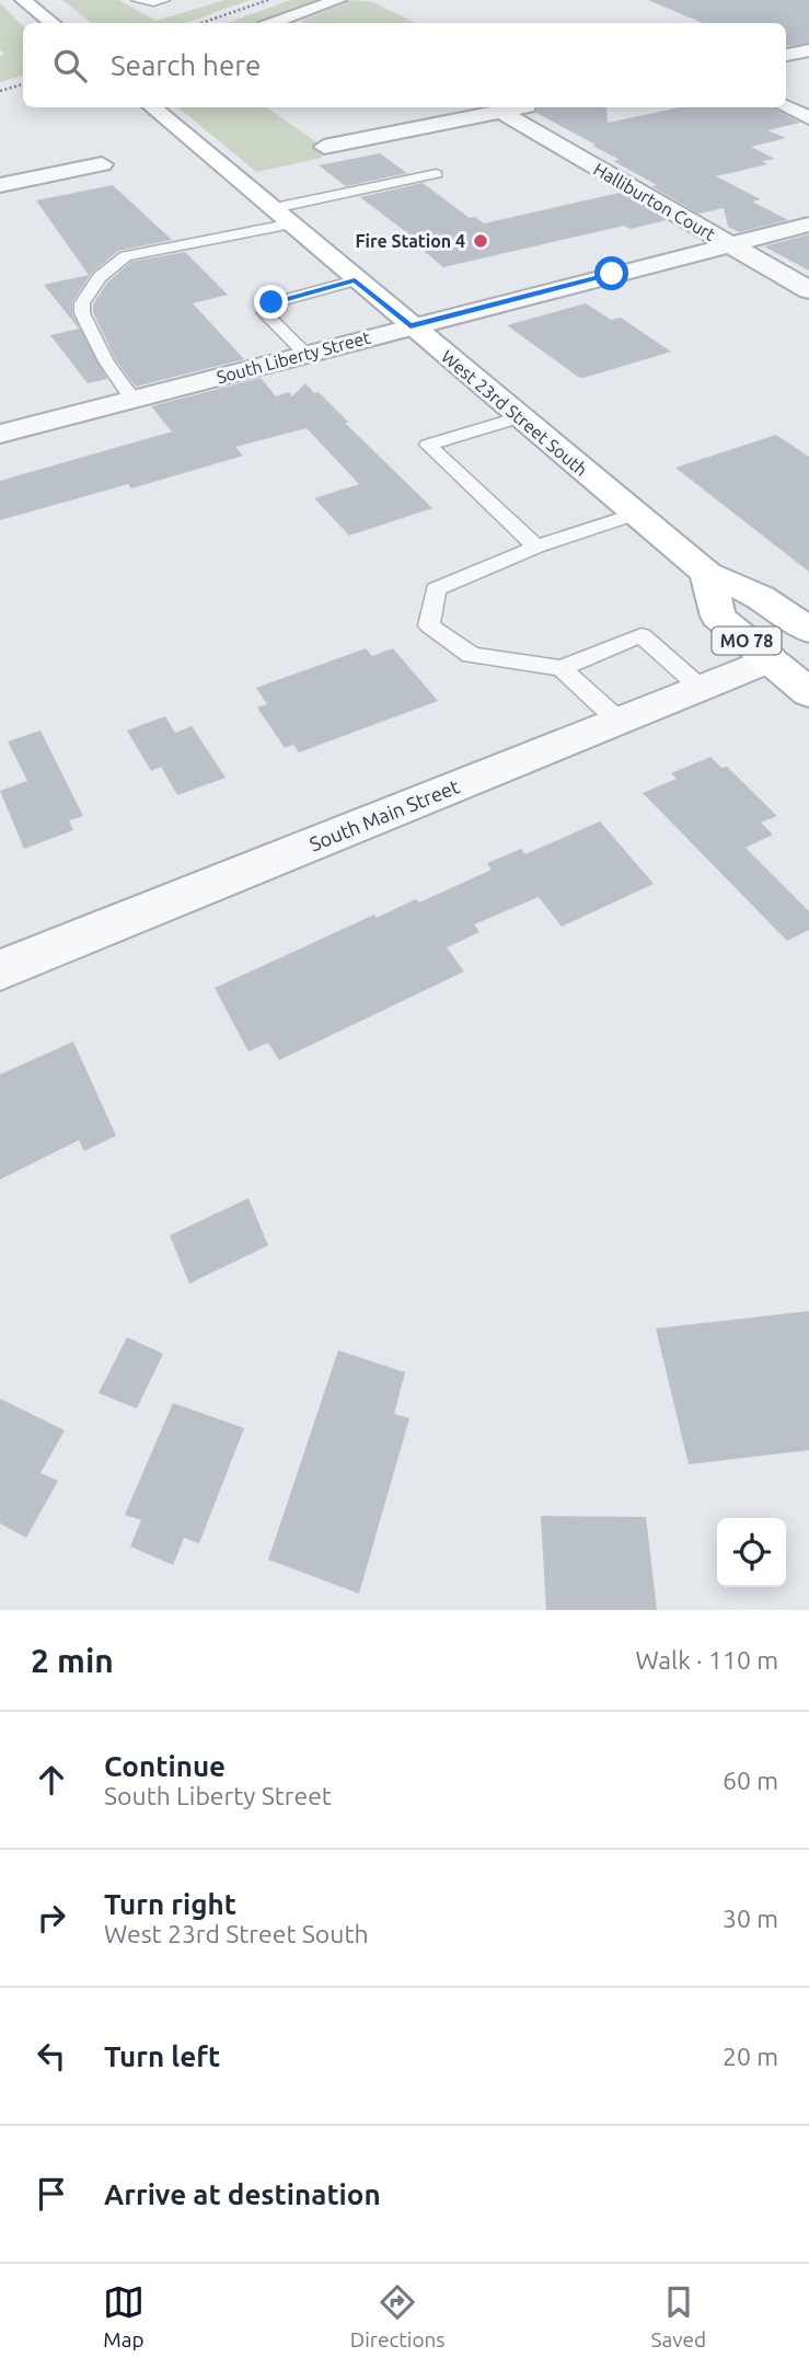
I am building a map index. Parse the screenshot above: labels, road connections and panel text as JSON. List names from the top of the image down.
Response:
{
  "streets": {
    "main road": ["West 23rd Street South", "MO 78"],
    "street": ["Halliburton Court", "South Liberty Street", "South Main Street"]
  },
  "crossings": [
    ["Halliburton Court", "South Liberty Street"],
    ["South Liberty Street", "West 23rd Street South"],
    ["West 23rd Street South", "MO 78"],
    ["MO 78", "South Main Street"]
  ],
  "places": ["Fire Station 4"],
  "page": {
    "search": "Search here",
    "heading": ["2 min", "Walk · 110 m"],
    "list": [
      ["Continue", "South Liberty Street", "60 m"],
      ["Turn right", "West 23rd Street South", "30 m"],
      ["Turn left", "20 m"],
      "Arrive at destination"
    ],
    "nav": ["Map", "Directions", "Saved"]
  }
}
